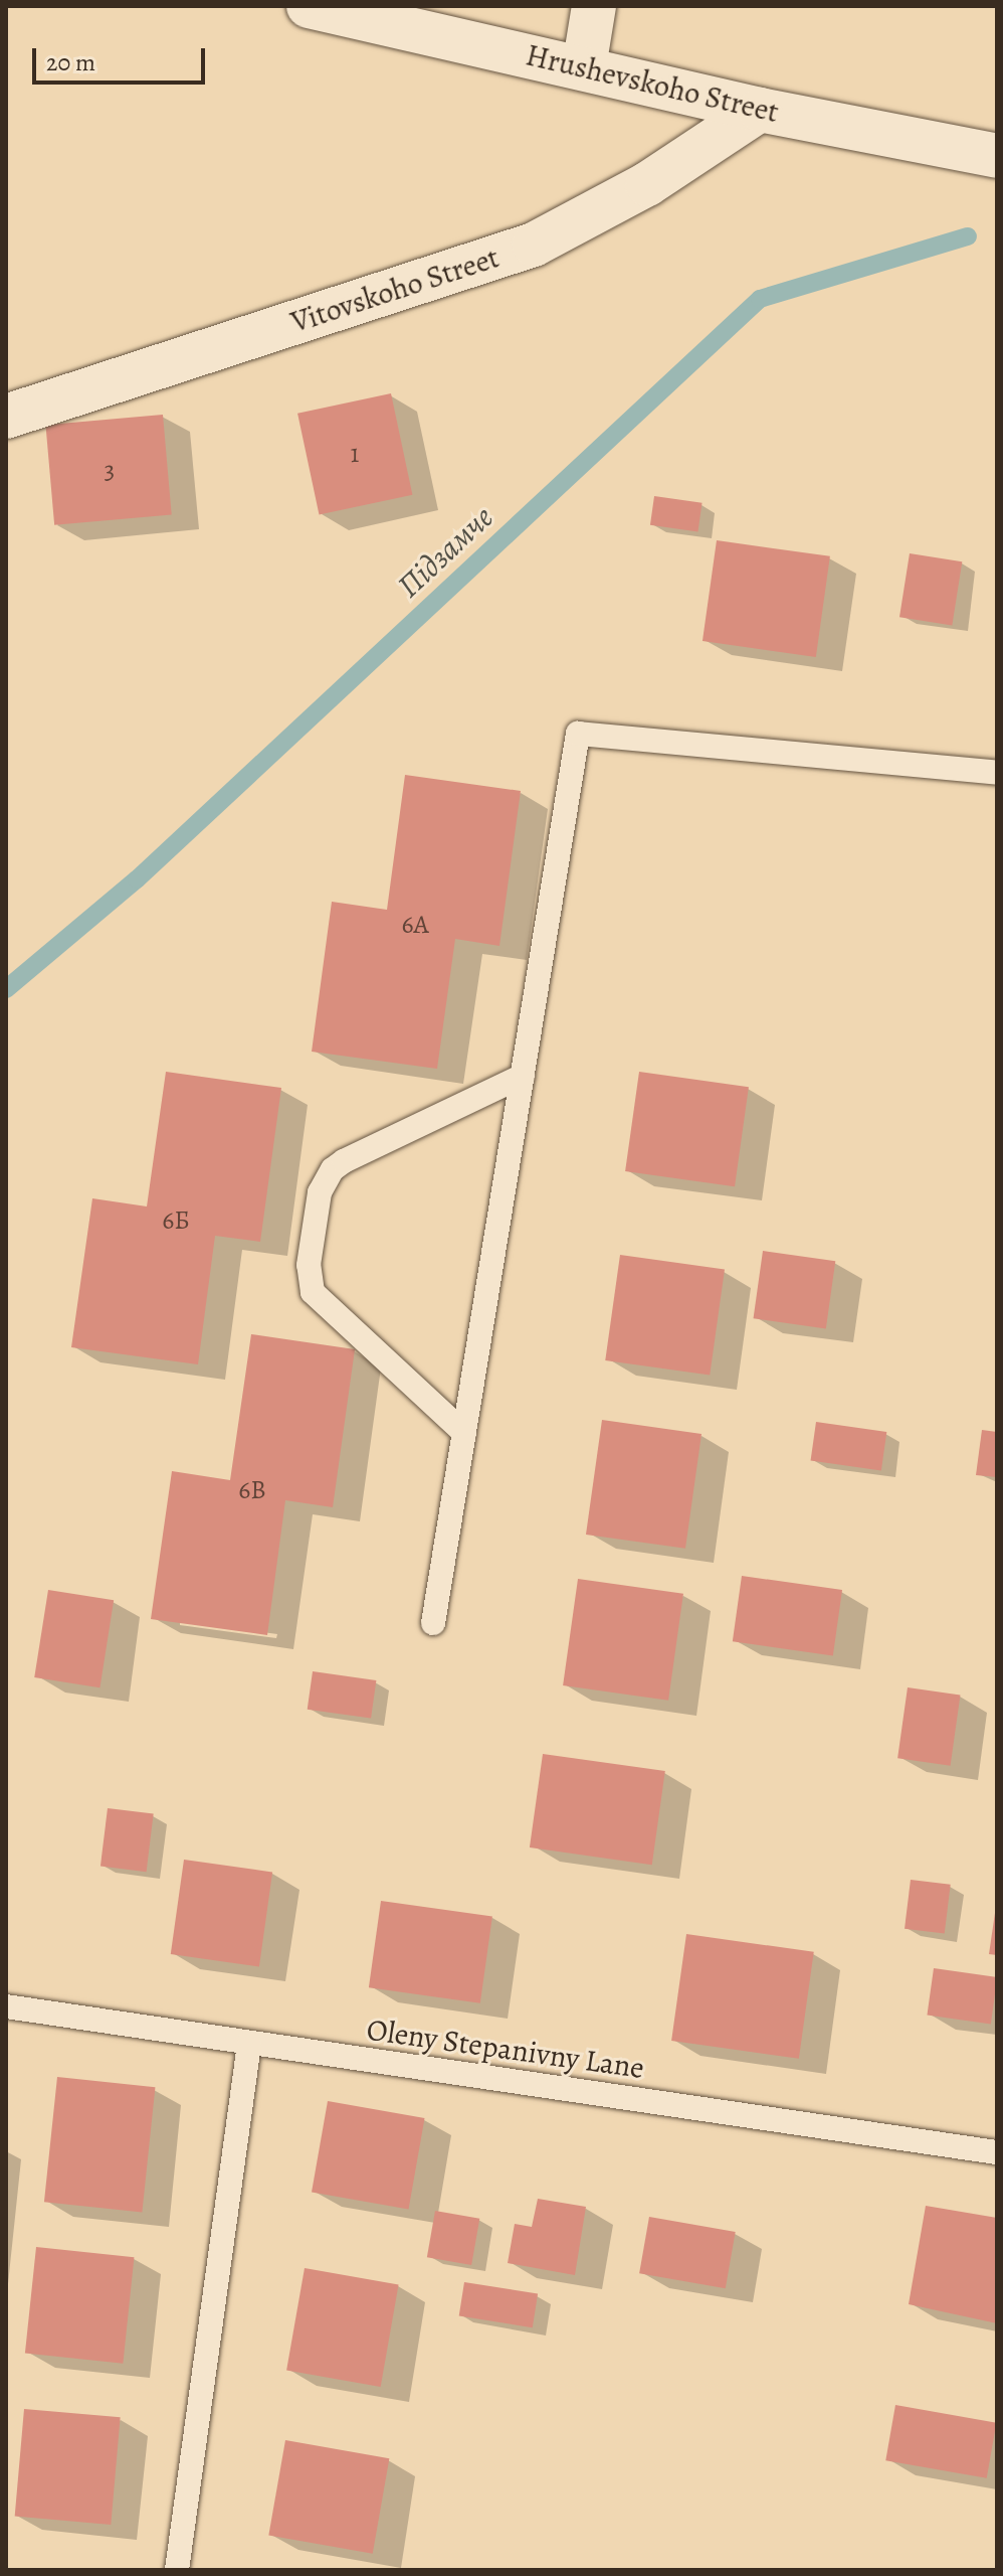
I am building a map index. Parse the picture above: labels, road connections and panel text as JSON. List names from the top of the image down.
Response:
{
  "streets": {
    "street": ["Hrushevskoho Street", "Vitovskoho Street"],
    "lane": ["Oleny Stepanivny Lane"]
  },
  "crossings": [
    ["Hrushevskoho Street", "Vitovskoho Street"]
  ],
  "water": ["Підзамче"],
  "house_numbers": [
    "1",
    "3",
    "6А",
    "6Б",
    "6В"
  ],
  "scale_bar": "20 m"
}
